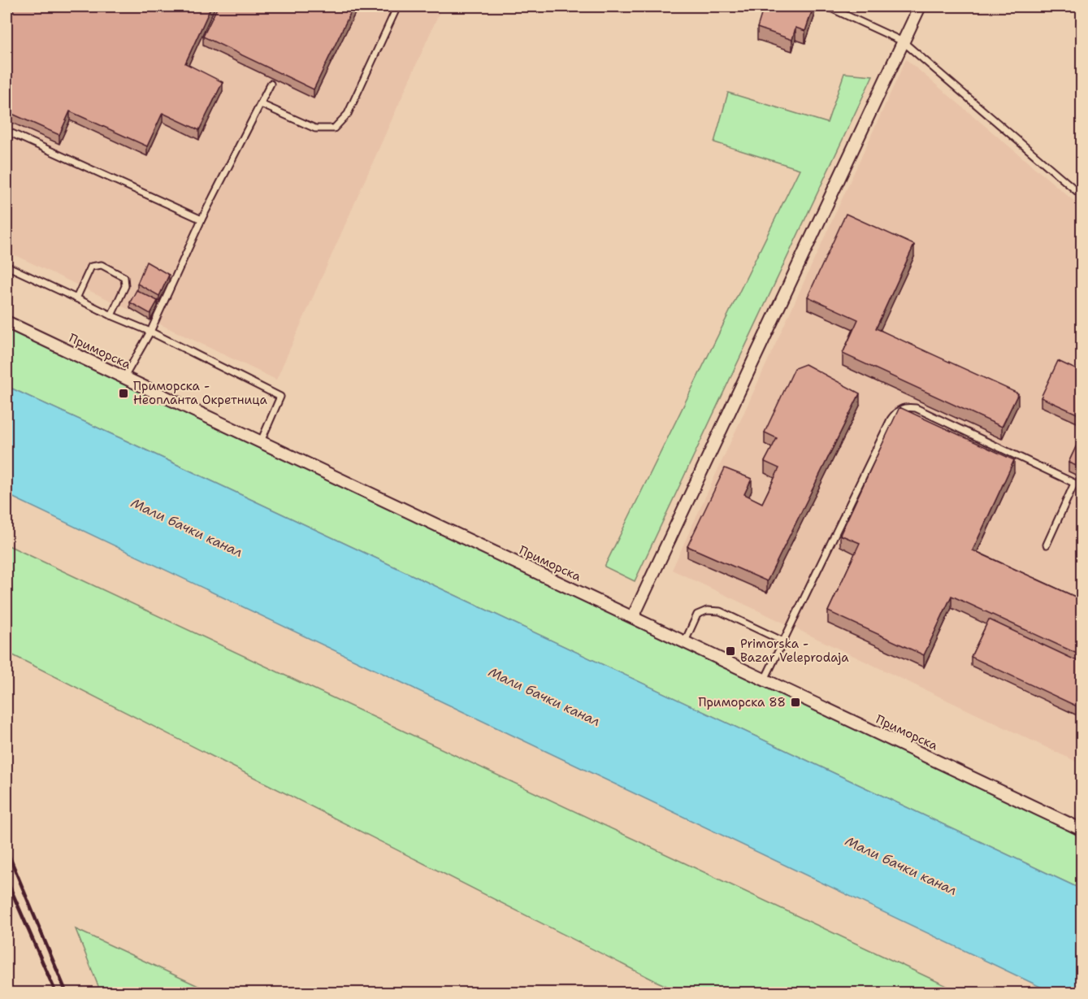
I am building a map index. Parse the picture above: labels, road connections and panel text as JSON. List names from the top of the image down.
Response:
{
  "streets": {
    "street": ["Приморска"]
  },
  "water": ["Мали бачки канал"],
  "places": {
    "transit": ["Приморска - Неопланта Окретница", "Primorska - Bazar Veleprodaja", "Приморска 88"]
  }
}
